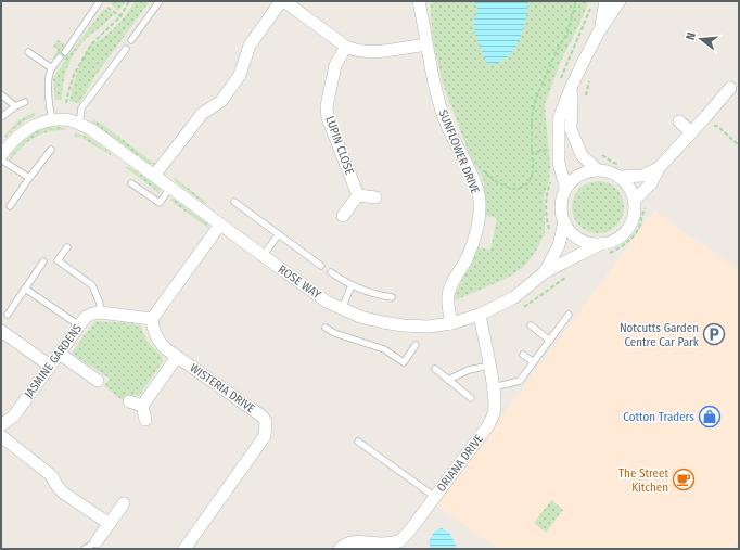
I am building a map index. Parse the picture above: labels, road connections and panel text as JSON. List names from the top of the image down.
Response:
{
  "streets": {
    "street": [
      "LUPIN CLOSE",
      "SUNFLOWER DRIVE",
      "ROSE WAY",
      "JASMINE GARDENS",
      "WISTERIA DRIVE",
      "ORIANA DRIVE"
    ]
  },
  "crossings": [
    ["SUNFLOWER DRIVE", "ROSE WAY"],
    ["ROSE WAY", "ORIANA DRIVE"]
  ],
  "places": {
    "parking": ["Notcutts Garden Centre Car Park"],
    "shop": ["Cotton Traders"],
    "cafe": ["The Street Kitchen"]
  },
  "north": "left"
}
